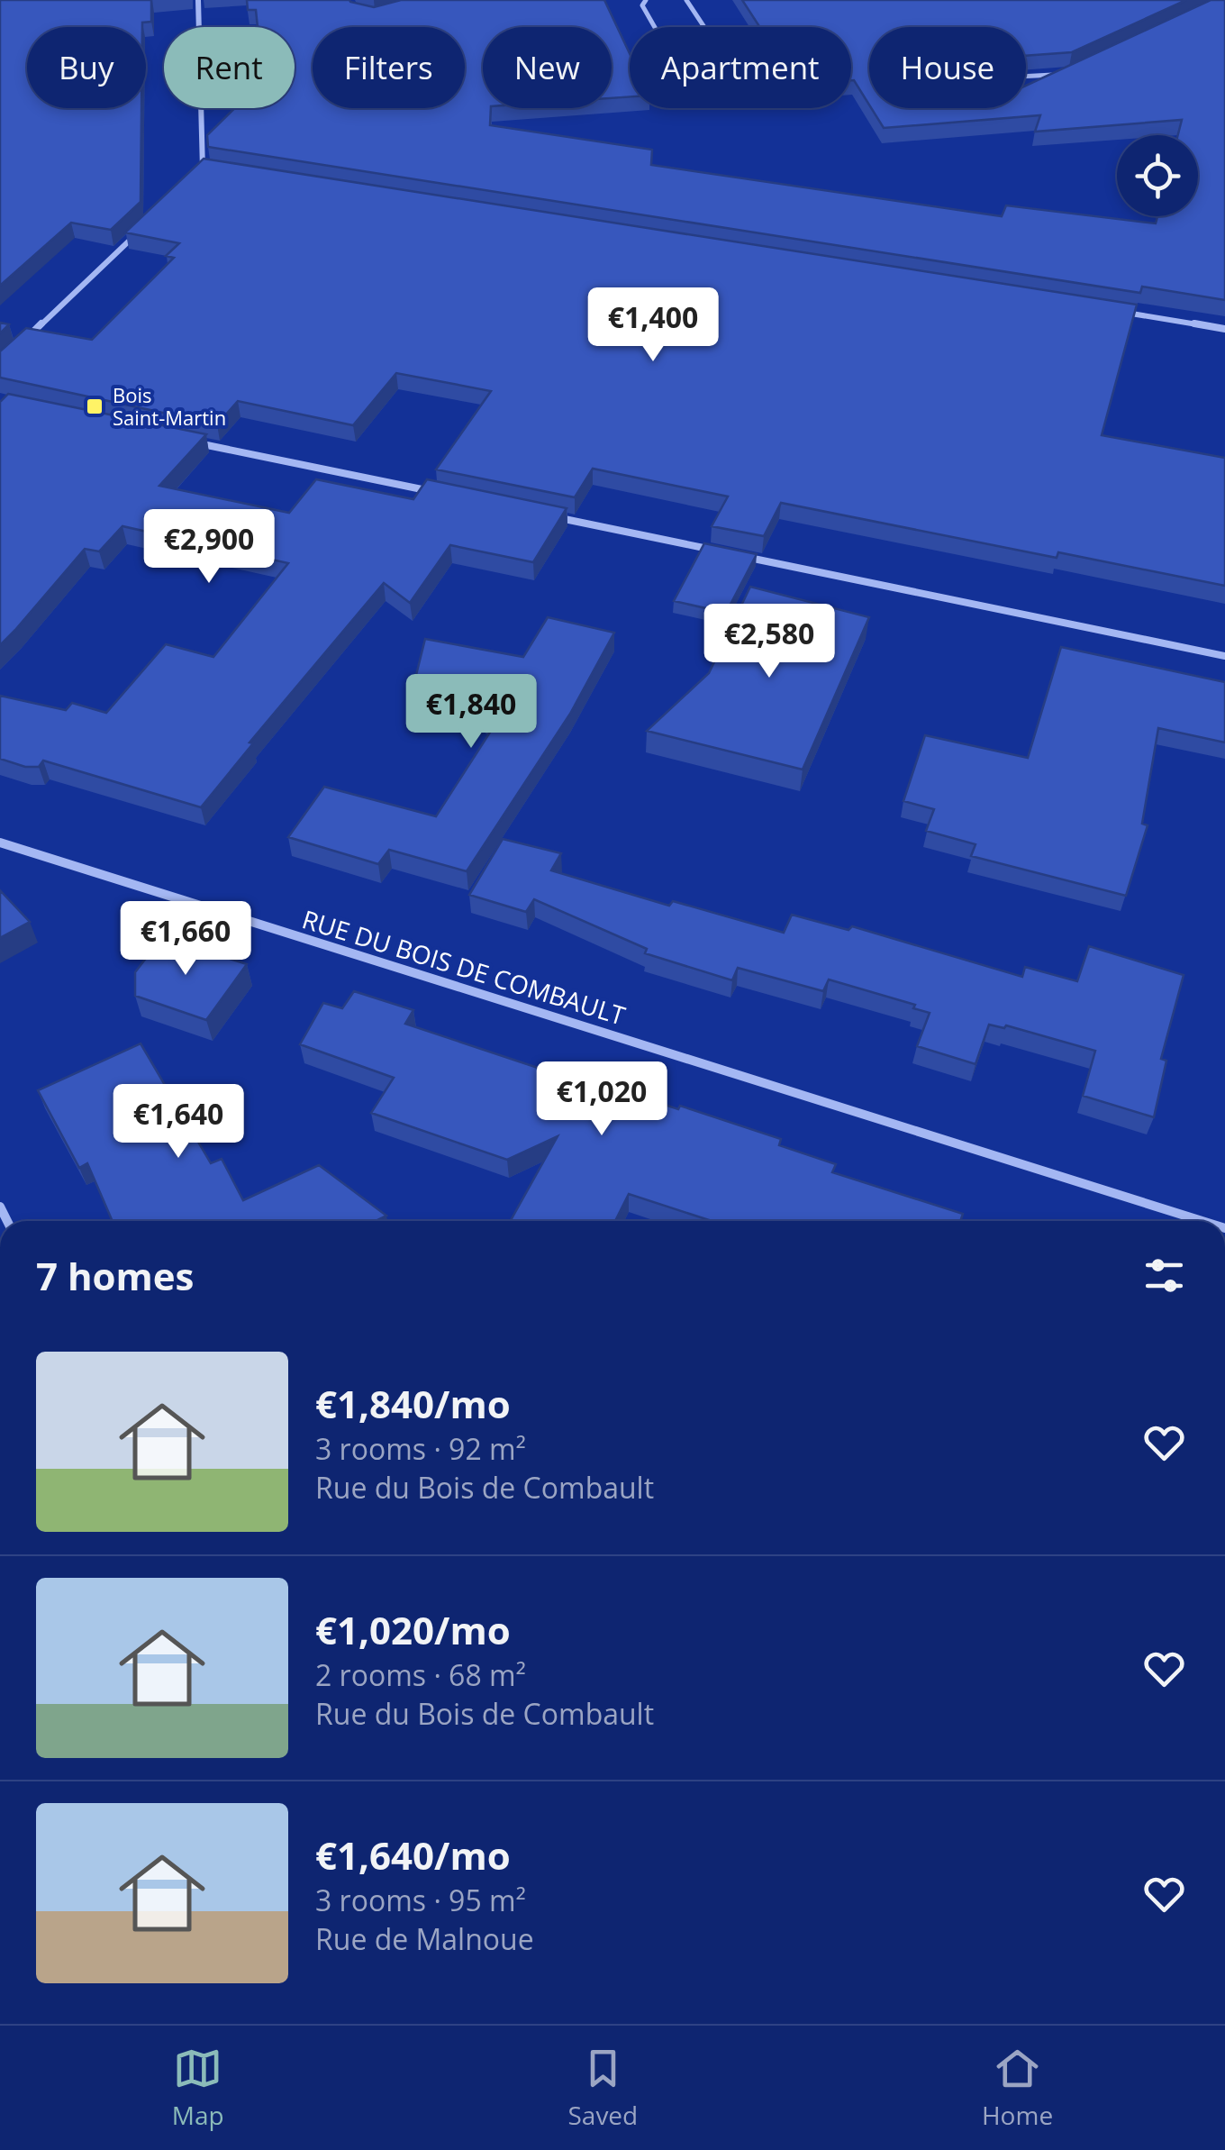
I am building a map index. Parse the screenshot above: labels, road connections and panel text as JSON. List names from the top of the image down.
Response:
{
  "streets": {
    "street": ["RUE DU BOIS DE COMBAULT"]
  },
  "places": {
    "transit": ["Bois Saint-Martin"]
  },
  "page": {
    "chip": [
      "Buy",
      "Rent",
      "Filters",
      "New",
      "Apartment",
      "House"
    ],
    "price": [
      "€1,400",
      "€2,900",
      "€2,580",
      "€1,840",
      "€1,660",
      "€1,020",
      "€1,640"
    ],
    "heading": "7 homes",
    "list": [
      {
        "name": "€1,840/mo",
        "note": "3 rooms · 92 m² · Rue du Bois de Combault"
      },
      {
        "name": "€1,020/mo",
        "note": "2 rooms · 68 m² · Rue du Bois de Combault"
      },
      {
        "name": "€1,640/mo",
        "note": "3 rooms · 95 m² · Rue de Malnoue"
      }
    ],
    "tabs": ["Map", "Saved", "Home"]
  }
}
